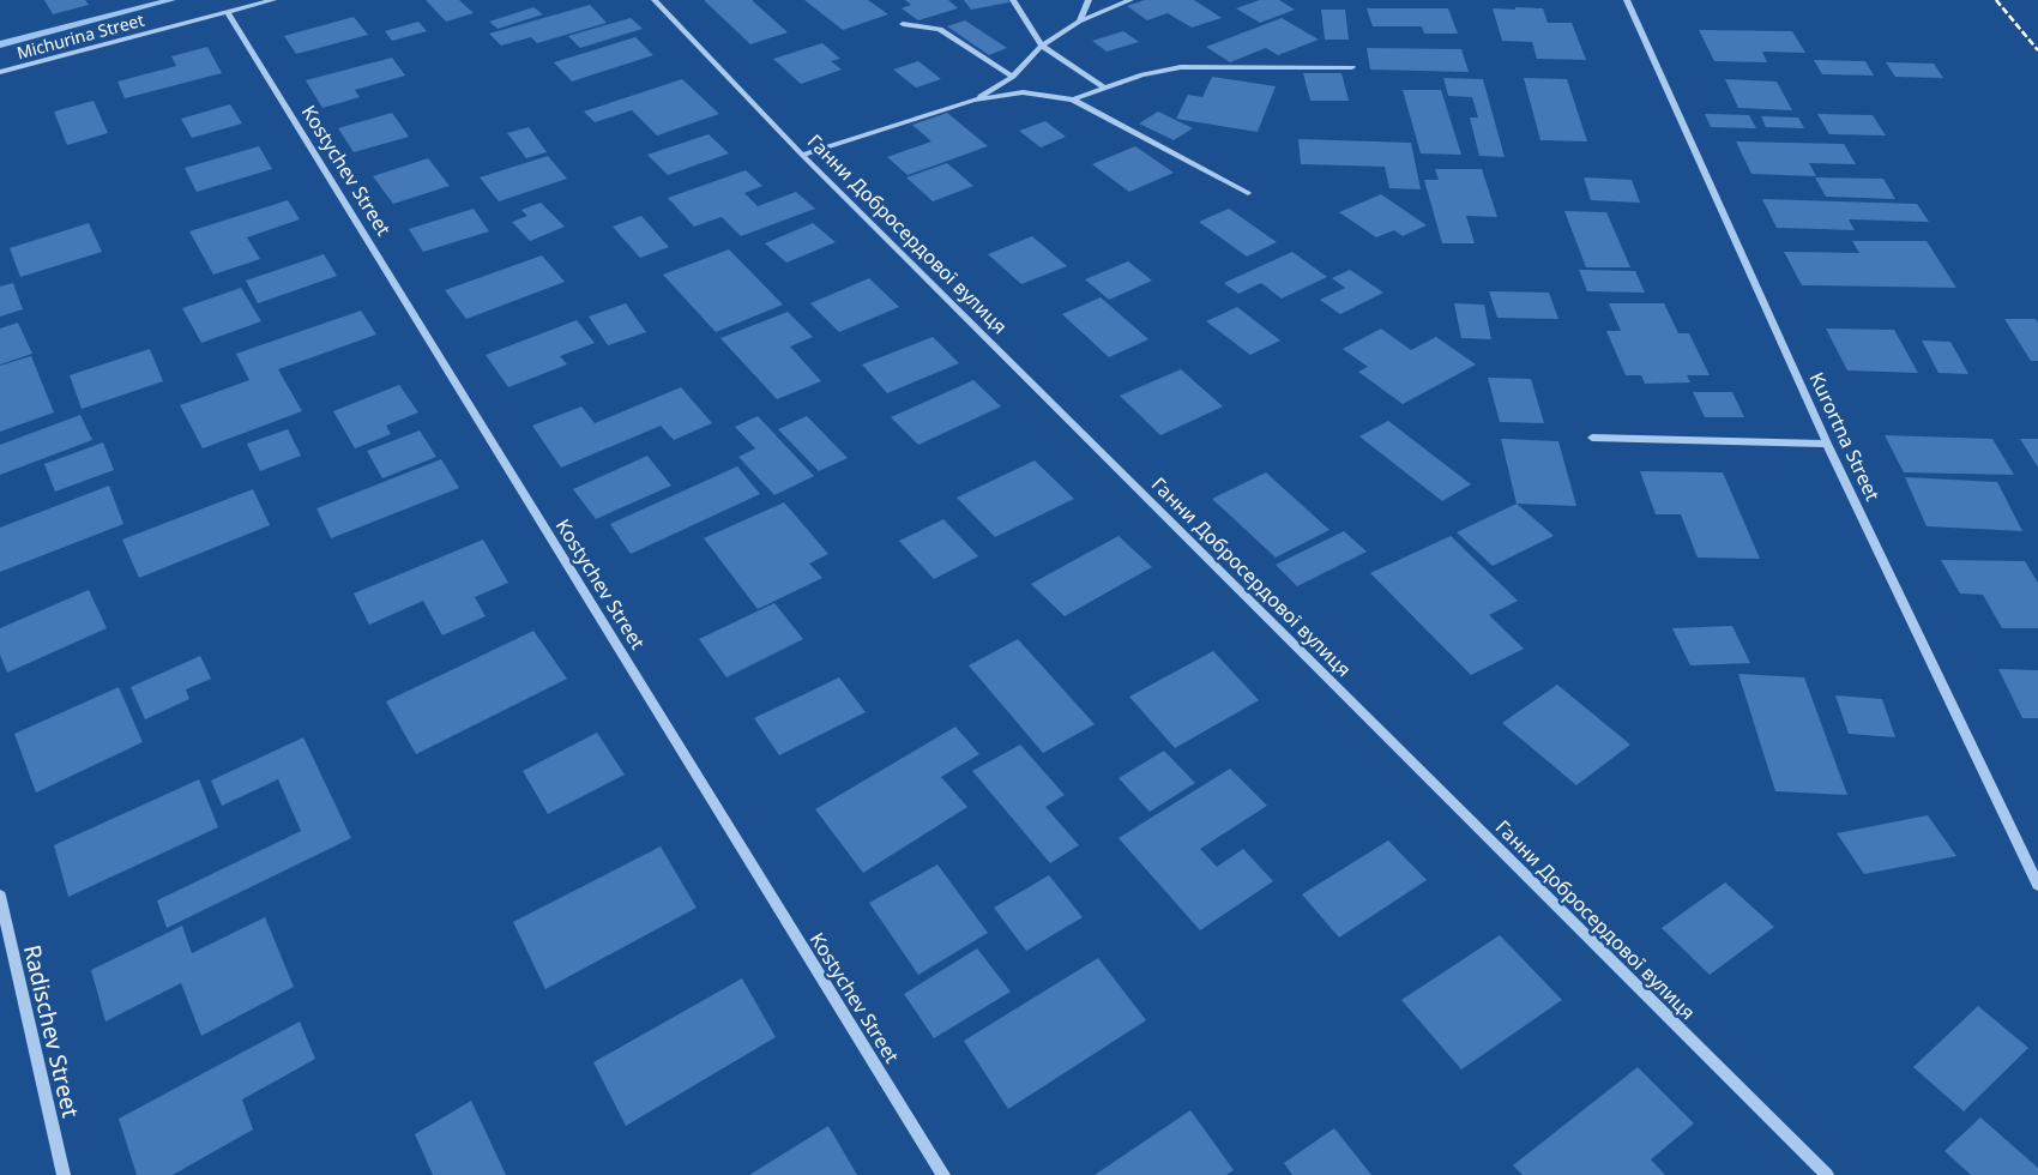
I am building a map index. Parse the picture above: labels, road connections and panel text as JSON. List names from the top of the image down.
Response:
{
  "streets": {
    "street": [
      "Michurina Street",
      "Kostychev Street",
      "Ганни Добросердової вулиця",
      "Kurortna Street",
      "Radischev Street"
    ]
  },
  "crossings": [
    ["Michurina Street", "Kostychev Street"]
  ]
}
